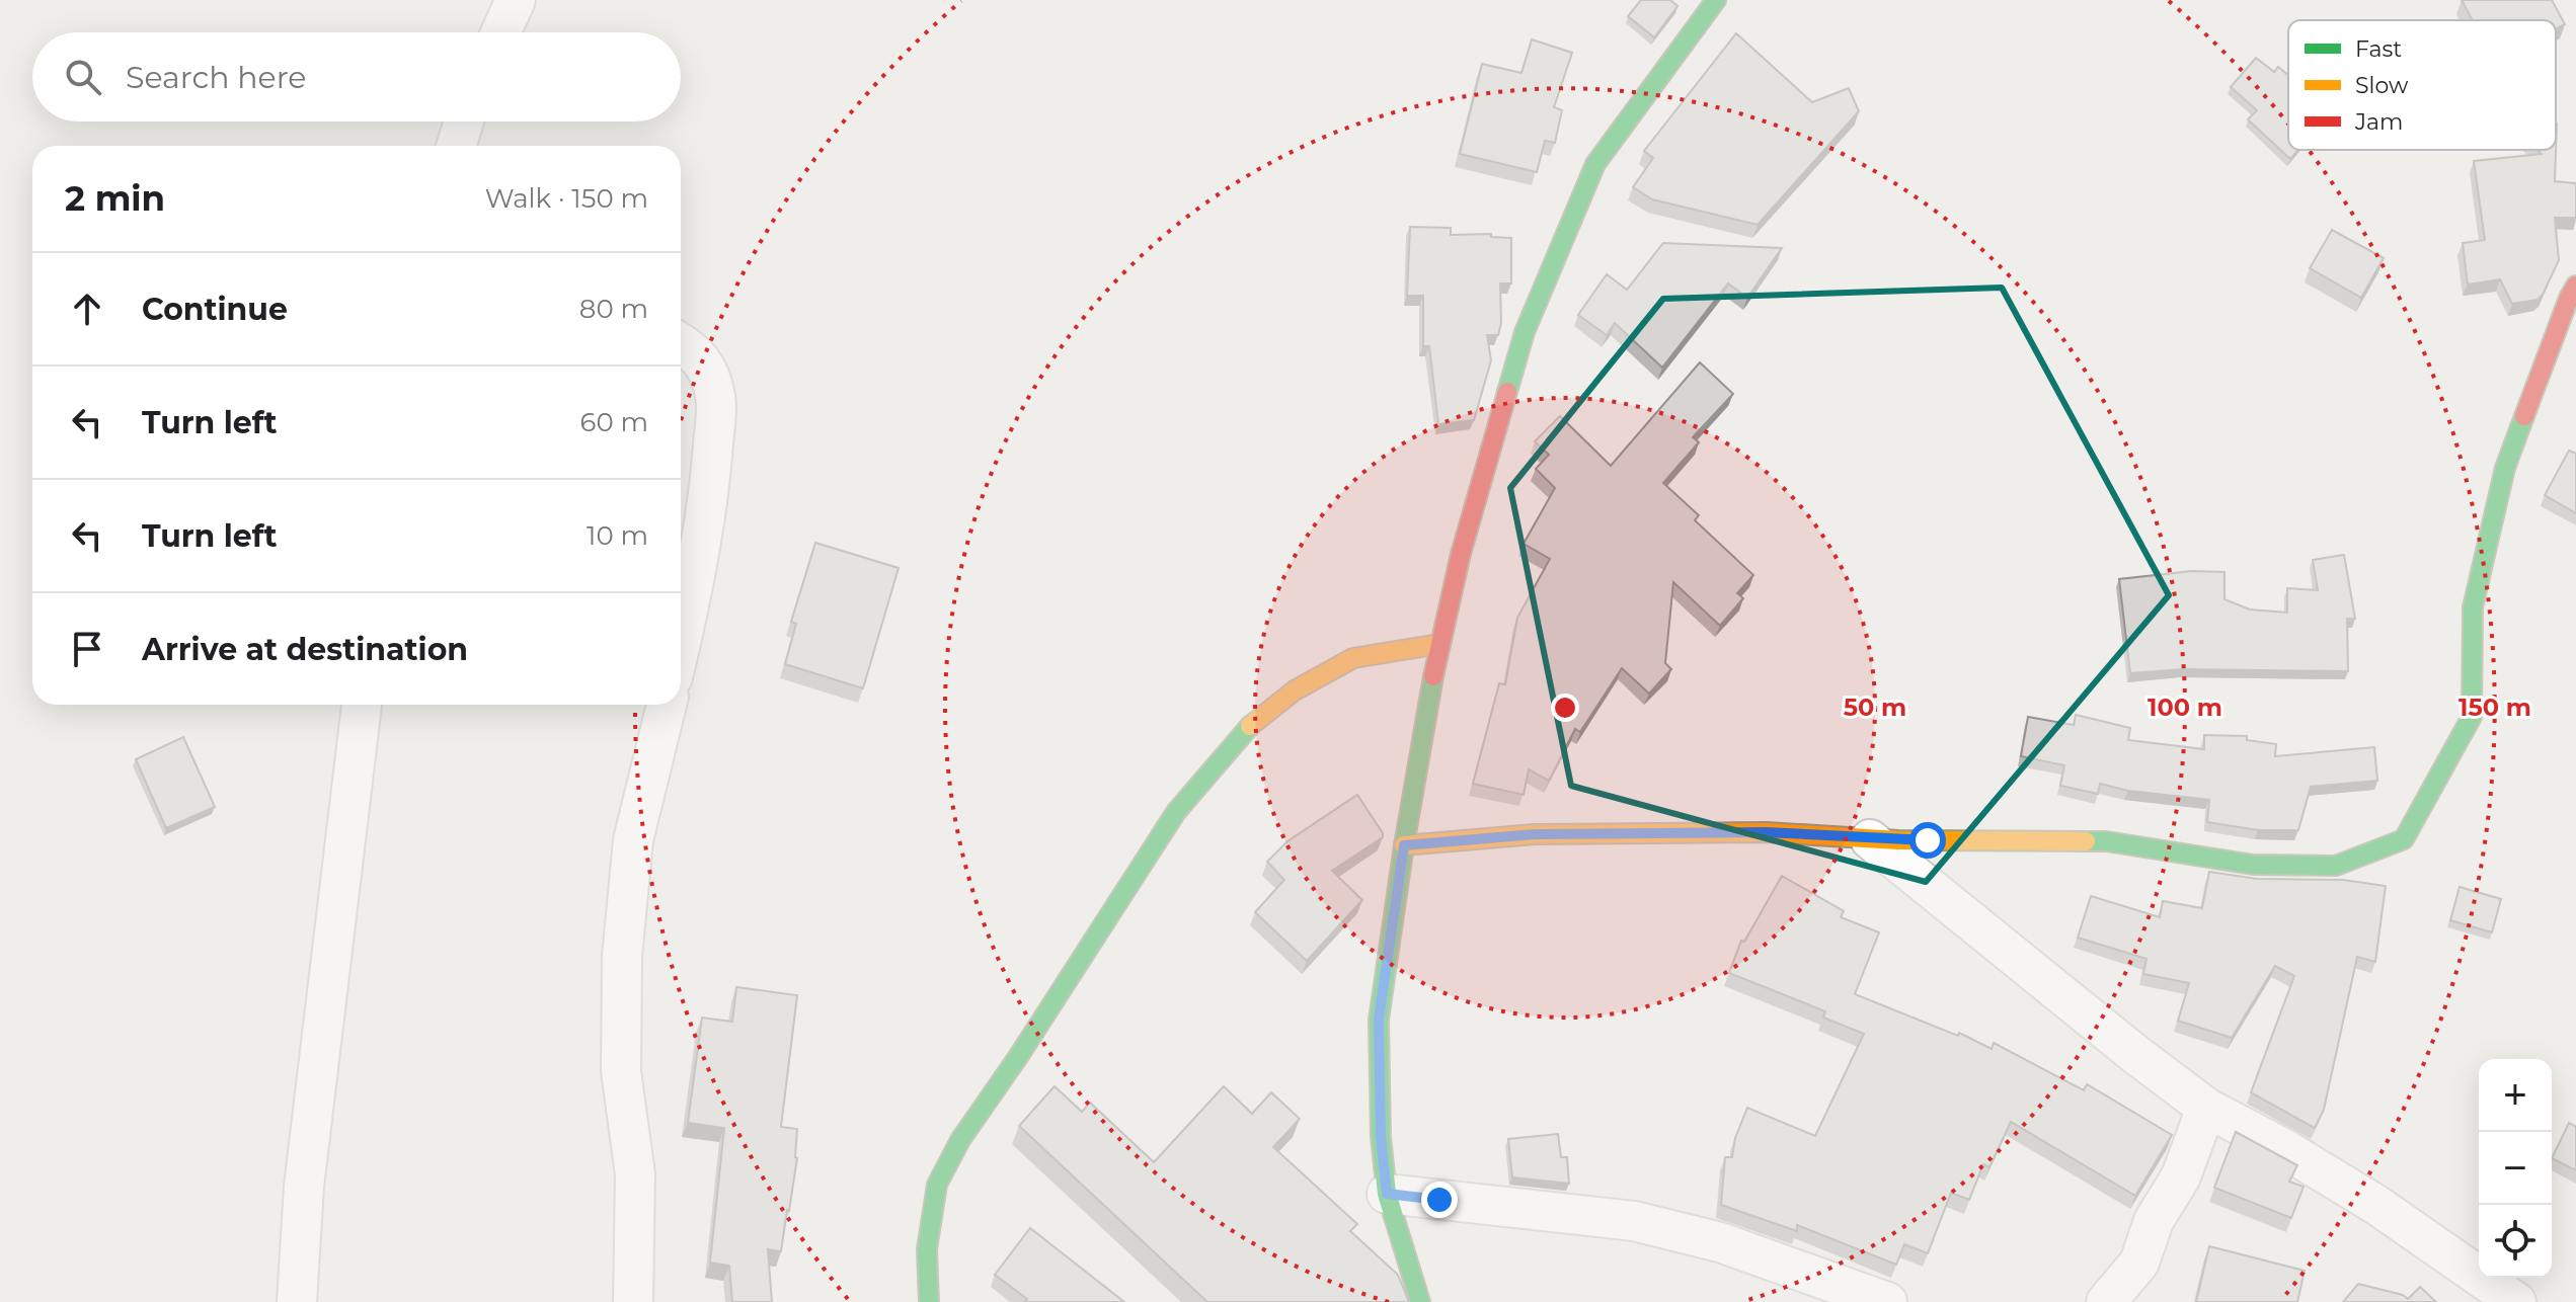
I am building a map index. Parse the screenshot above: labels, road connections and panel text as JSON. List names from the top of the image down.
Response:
{
  "legend": ["Fast", "Slow", "Jam"],
  "page": {
    "search": "Search here",
    "heading": ["2 min", "Walk · 150 m"],
    "list": [
      ["Continue", "80 m"],
      ["Turn left", "60 m"],
      ["Turn left", "10 m"],
      "Arrive at destination"
    ],
    "map_buttons": ["+", "−"]
  },
  "rings": ["50 m", "100 m", "150 m"]
}
